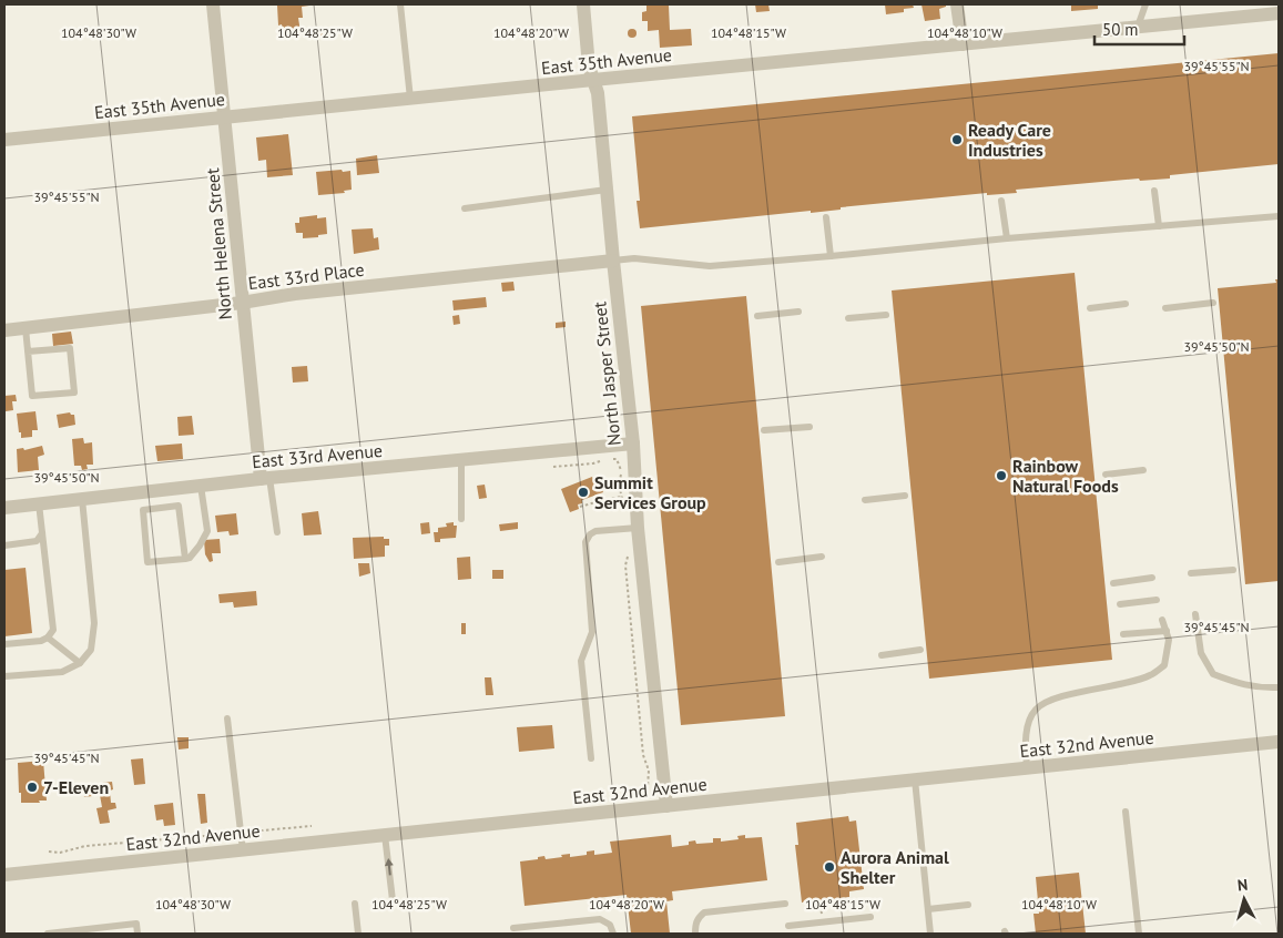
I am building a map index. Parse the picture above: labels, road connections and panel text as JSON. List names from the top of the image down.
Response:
{
  "streets": {
    "street": [
      "East 35th Avenue",
      "North Helena Street",
      "East 33rd Place",
      "North Jasper Street",
      "East 33rd Avenue",
      "East 32nd Avenue"
    ]
  },
  "crossings": [
    ["East 35th Avenue", "North Helena Street"],
    ["East 35th Avenue", "North Jasper Street"],
    ["North Helena Street", "East 33rd Place"],
    ["North Helena Street", "East 33rd Avenue"],
    ["East 33rd Place", "North Jasper Street"],
    ["North Jasper Street", "East 33rd Avenue"],
    ["North Jasper Street", "East 32nd Avenue"]
  ],
  "places": [
    "Ready Care Industries",
    "Rainbow Natural Foods",
    "Summit Services Group",
    "7-Eleven",
    "Aurora Animal Shelter"
  ],
  "scale_bar": "50 m",
  "north": "top",
  "coordinates": [
    "104°48'30\"W",
    "104°48'25\"W",
    "104°48'20\"W",
    "104°48'15\"W",
    "104°48'10\"W",
    "39°45'55\"N",
    "39°45'50\"N",
    "39°45'45\"N"
  ]
}
